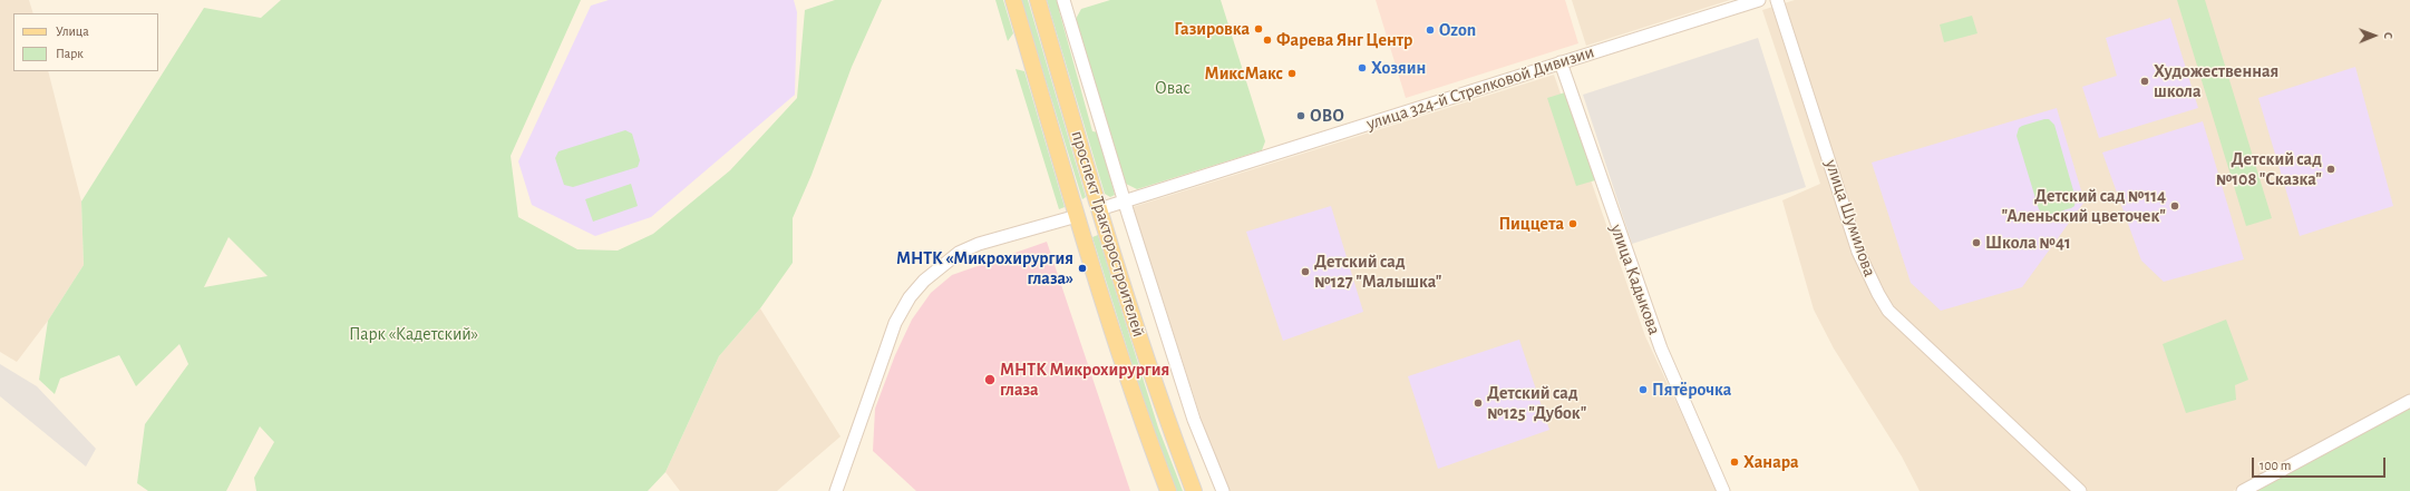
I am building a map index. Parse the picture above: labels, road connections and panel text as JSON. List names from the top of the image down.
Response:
{
  "streets": {
    "main road": ["проспект Тракторостроителей"],
    "street": ["улица 324-й Стрелковой Дивизии", "улица Шумилова", "улица Кадыкова"]
  },
  "crossings": [
    ["улица 324-й Стрелковой Дивизии", "проспект Тракторостроителей"],
    ["улица 324-й Стрелковой Дивизии", "улица Кадыкова"]
  ],
  "parks": ["Овас", "Парк «Кадетский»"],
  "places": [
    "Газировка",
    "Ozon",
    "Фарева Янг Центр",
    "Хозяин",
    "МиксМакс",
    "Художественная школа",
    "ОВО",
    "Детский сад №108 \"Сказка\"",
    "Детский сад №114 \"Аленьский цветочек\"",
    "Пиццета",
    "Школа №41",
    "МНТК «Микрохирургия глаза»",
    "Детский сад №127 \"Малышка\"",
    "МНТК Микрохирургия глаза",
    "Пятёрочка",
    "Детский сад №125 \"Дубок\"",
    "Ханара"
  ],
  "legend": ["Улица", "Парк"],
  "scale_bar": "100 m",
  "north": "right"
}
